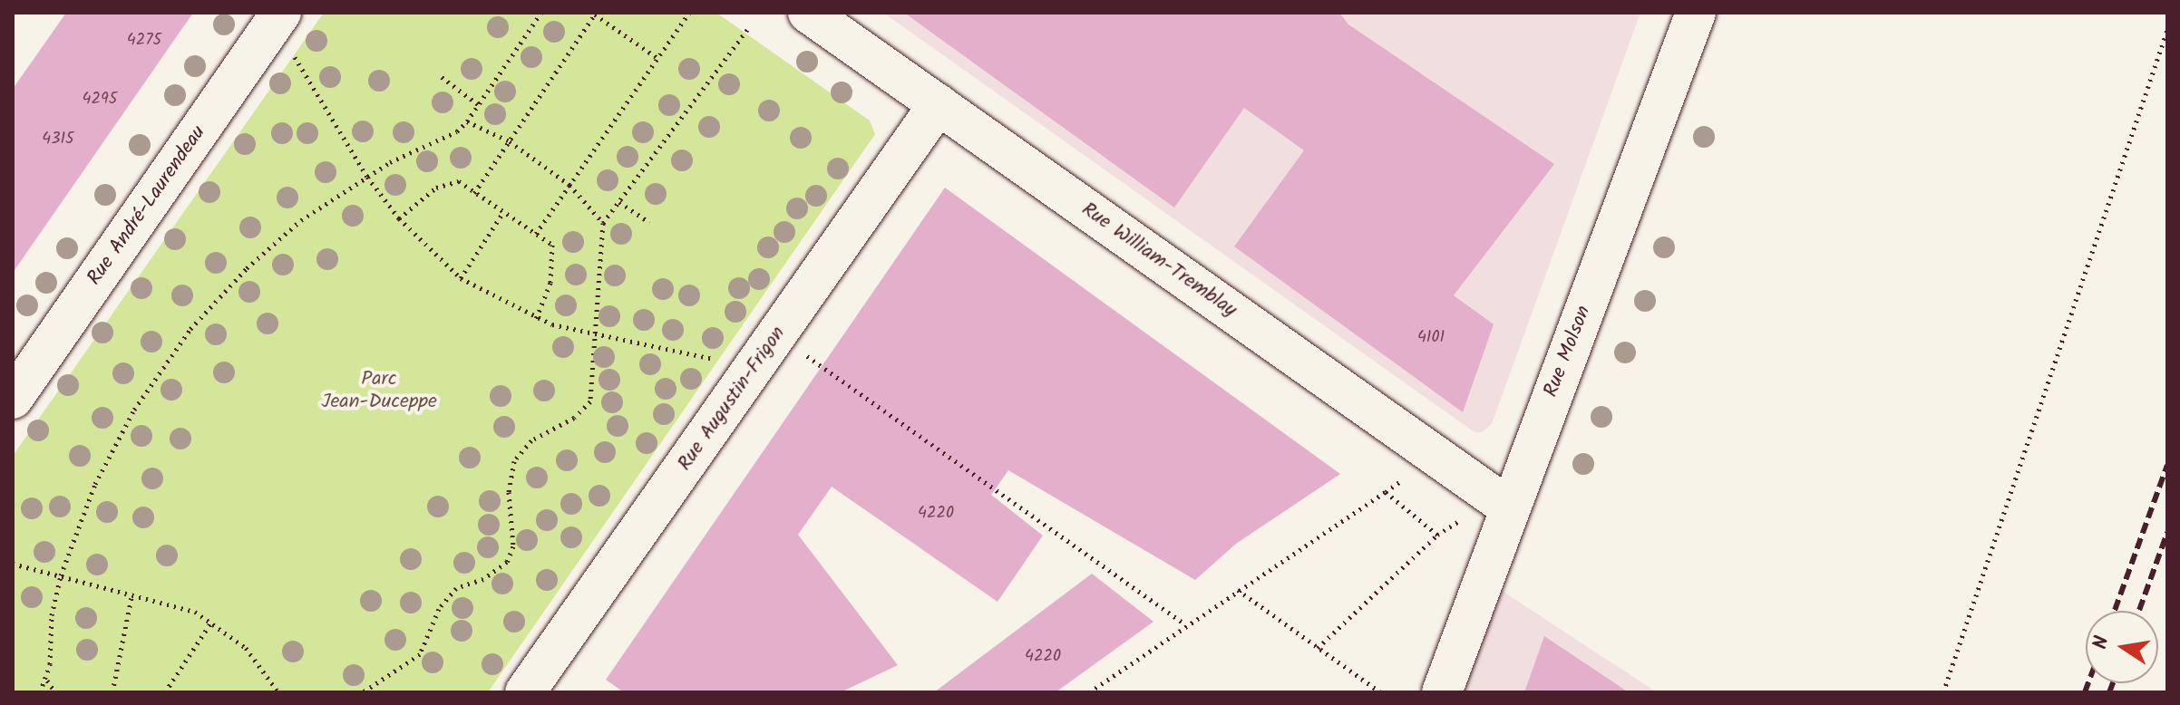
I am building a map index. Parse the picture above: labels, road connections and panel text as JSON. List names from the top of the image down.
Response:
{
  "streets": {
    "street": [
      "Rue André-Laurendeau",
      "Rue William-Tremblay",
      "Rue Molson",
      "Rue Augustin-Frigon"
    ]
  },
  "crossings": [
    ["Rue William-Tremblay", "Rue Molson"],
    ["Rue William-Tremblay", "Rue Augustin-Frigon"]
  ],
  "parks": ["Parc Jean-Duceppe"],
  "house_numbers": [
    "4275",
    "4295",
    "4315",
    "4101",
    "4220",
    "4220"
  ],
  "north": "left"
}
